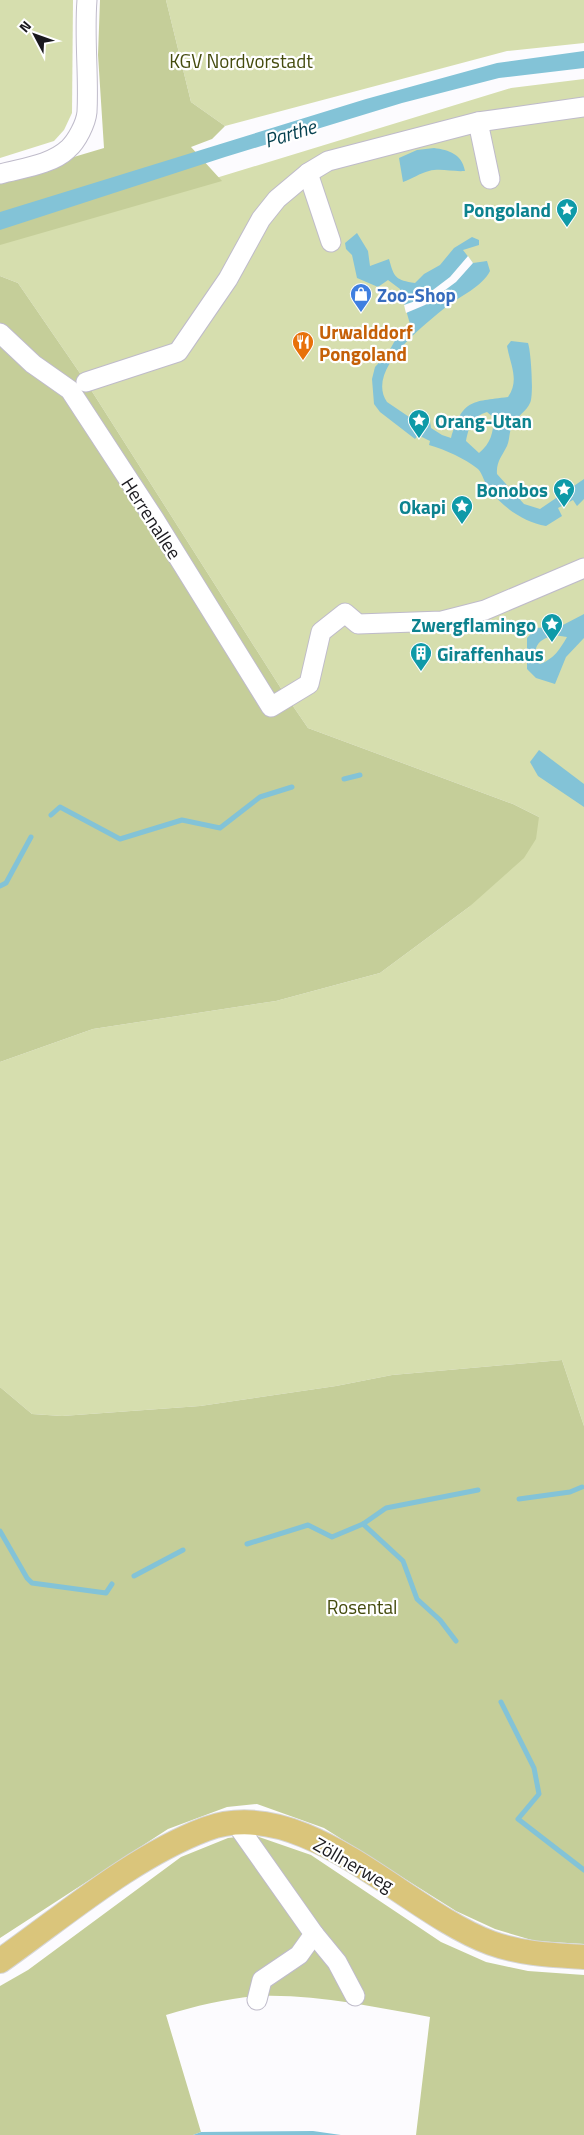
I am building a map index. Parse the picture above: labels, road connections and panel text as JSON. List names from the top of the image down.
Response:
{
  "streets": {
    "main road": ["Zöllnerweg"],
    "street": ["Herrenallee"]
  },
  "water": ["Parthe"],
  "parks": ["KGV Nordvorstadt", "Rosental"],
  "places": {
    "place": [
      "Pongoland",
      "Orang-Utan",
      "Bonobos",
      "Okapi",
      "Zwergflamingo"
    ],
    "shop": ["Zoo-Shop"],
    "restaurant": ["Urwalddorf Pongoland"],
    "building": ["Giraffenhaus"]
  },
  "north": "top left"
}
